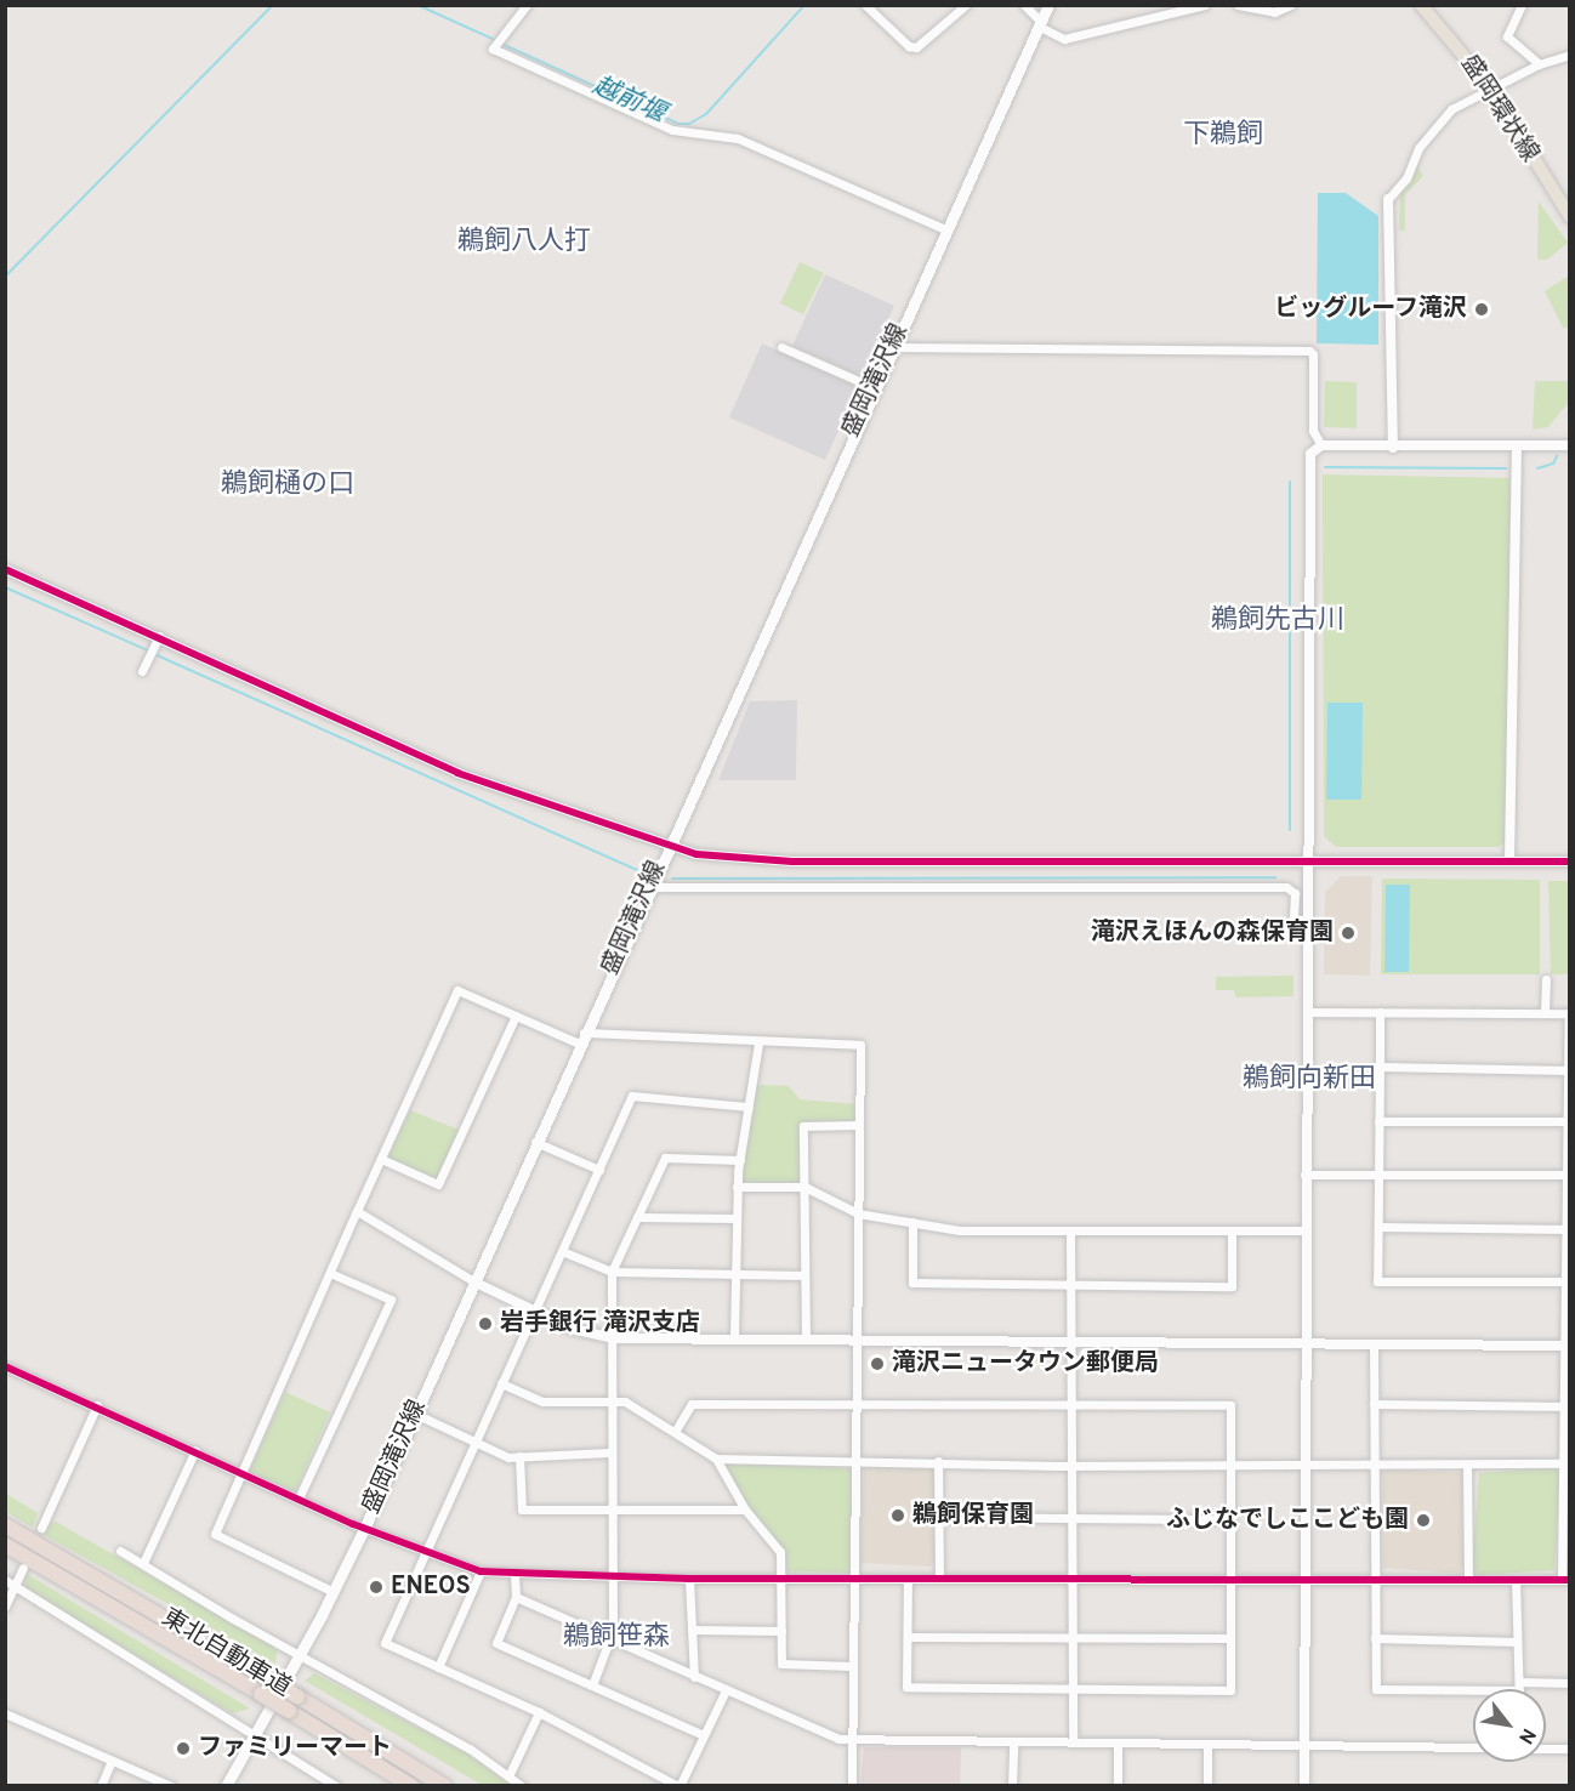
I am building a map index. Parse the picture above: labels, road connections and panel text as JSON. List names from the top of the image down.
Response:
{
  "streets": {
    "highway": ["東北自動車道"],
    "main road": ["盛岡環状線", "盛岡滝沢線"]
  },
  "districts": [
    "下鵜飼",
    "鵜飼八人打",
    "鵜飼樋の口",
    "鵜飼先古川",
    "鵜飼向新田",
    "鵜飼笹森"
  ],
  "water": ["越前堰"],
  "places": [
    "ビッグルーフ滝沢",
    "滝沢えほんの森保育園",
    "岩手銀行 滝沢支店",
    "滝沢ニュータウン郵便局",
    "鵜飼保育園",
    "ふじなでしここども園",
    "ENEOS",
    "ファミリーマート"
  ],
  "north": "bottom right"
}
